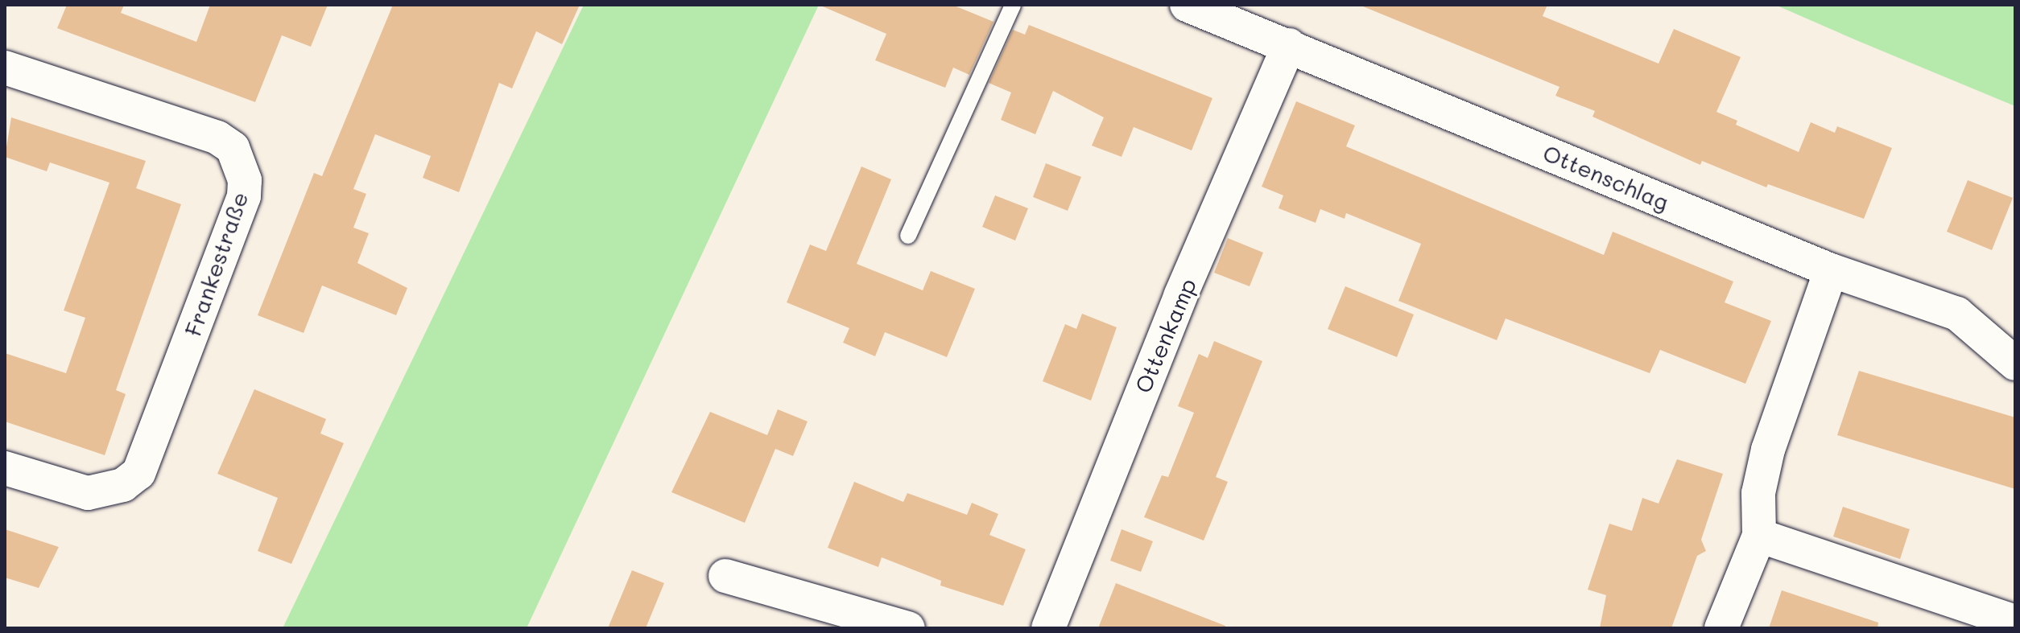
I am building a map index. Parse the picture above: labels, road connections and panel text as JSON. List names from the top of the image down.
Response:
{
  "streets": {
    "street": ["Ottenschlag", "Frankestraße", "Ottenkamp"]
  },
  "crossings": [
    ["Ottenschlag", "Ottenkamp"]
  ]
}
